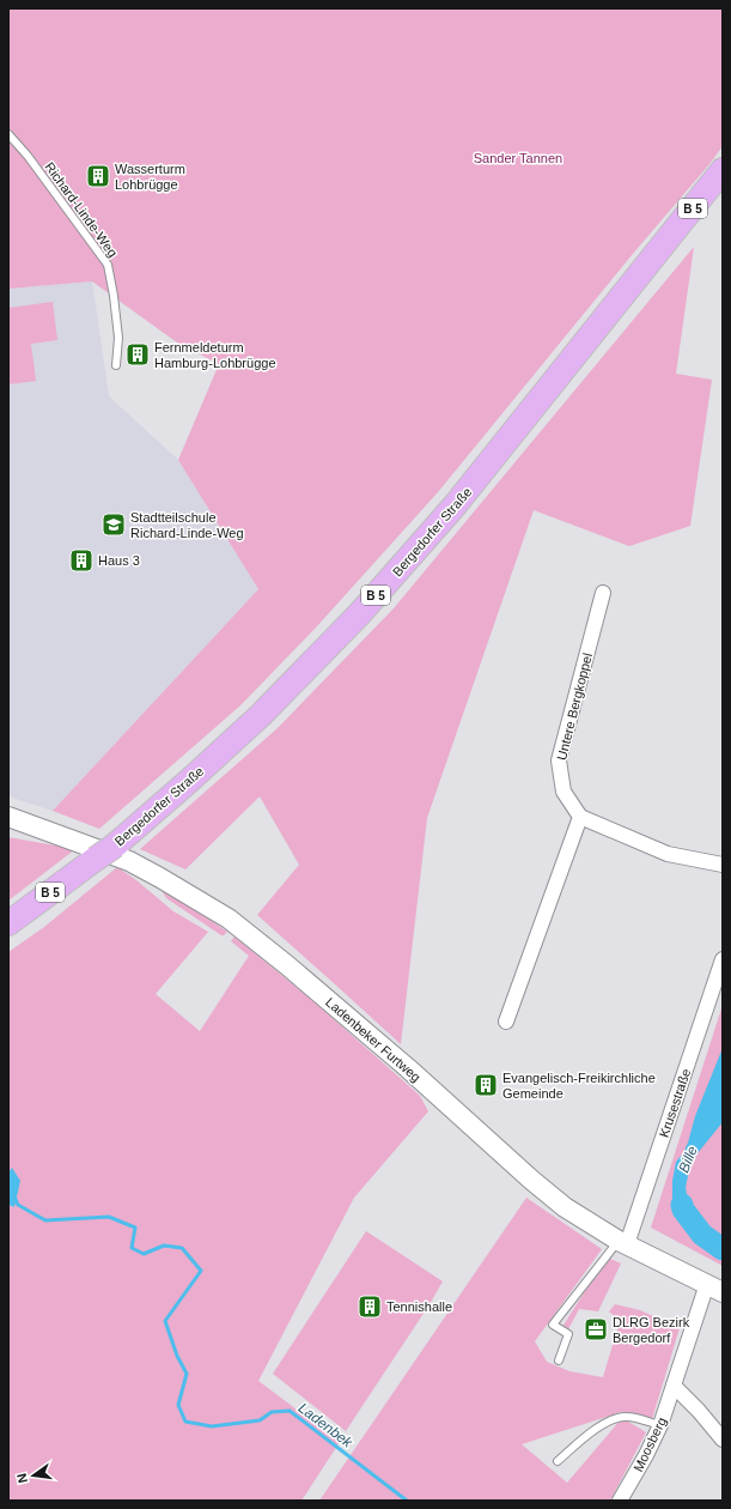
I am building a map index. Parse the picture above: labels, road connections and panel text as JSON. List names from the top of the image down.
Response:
{
  "streets": {
    "main road": ["B 5", "Bergedorfer Straße"],
    "street": [
      "Untere Bergkoppel",
      "Ladenbeker Furtweg",
      "Krusestraße",
      "Moosberg"
    ],
    "lane": ["Richard-Linde-Weg"]
  },
  "crossings": [
    ["Bergedorfer Straße", "Ladenbeker Furtweg"],
    ["Ladenbeker Furtweg", "Krusestraße"],
    ["Ladenbeker Furtweg", "Moosberg"]
  ],
  "water": ["Bille", "Ladenbek"],
  "parks": ["Sander Tannen"],
  "places": {
    "building": [
      "Wasserturm Lohbrügge",
      "Fernmeldeturm Hamburg-Lohbrügge",
      "Haus 3",
      "Evangelisch-Freikirchliche Gemeinde",
      "Tennishalle"
    ],
    "school or university": ["Stadtteilschule Richard-Linde-Weg"],
    "office": ["DLRG Bezirk Bergedorf"]
  },
  "north": "left"
}
